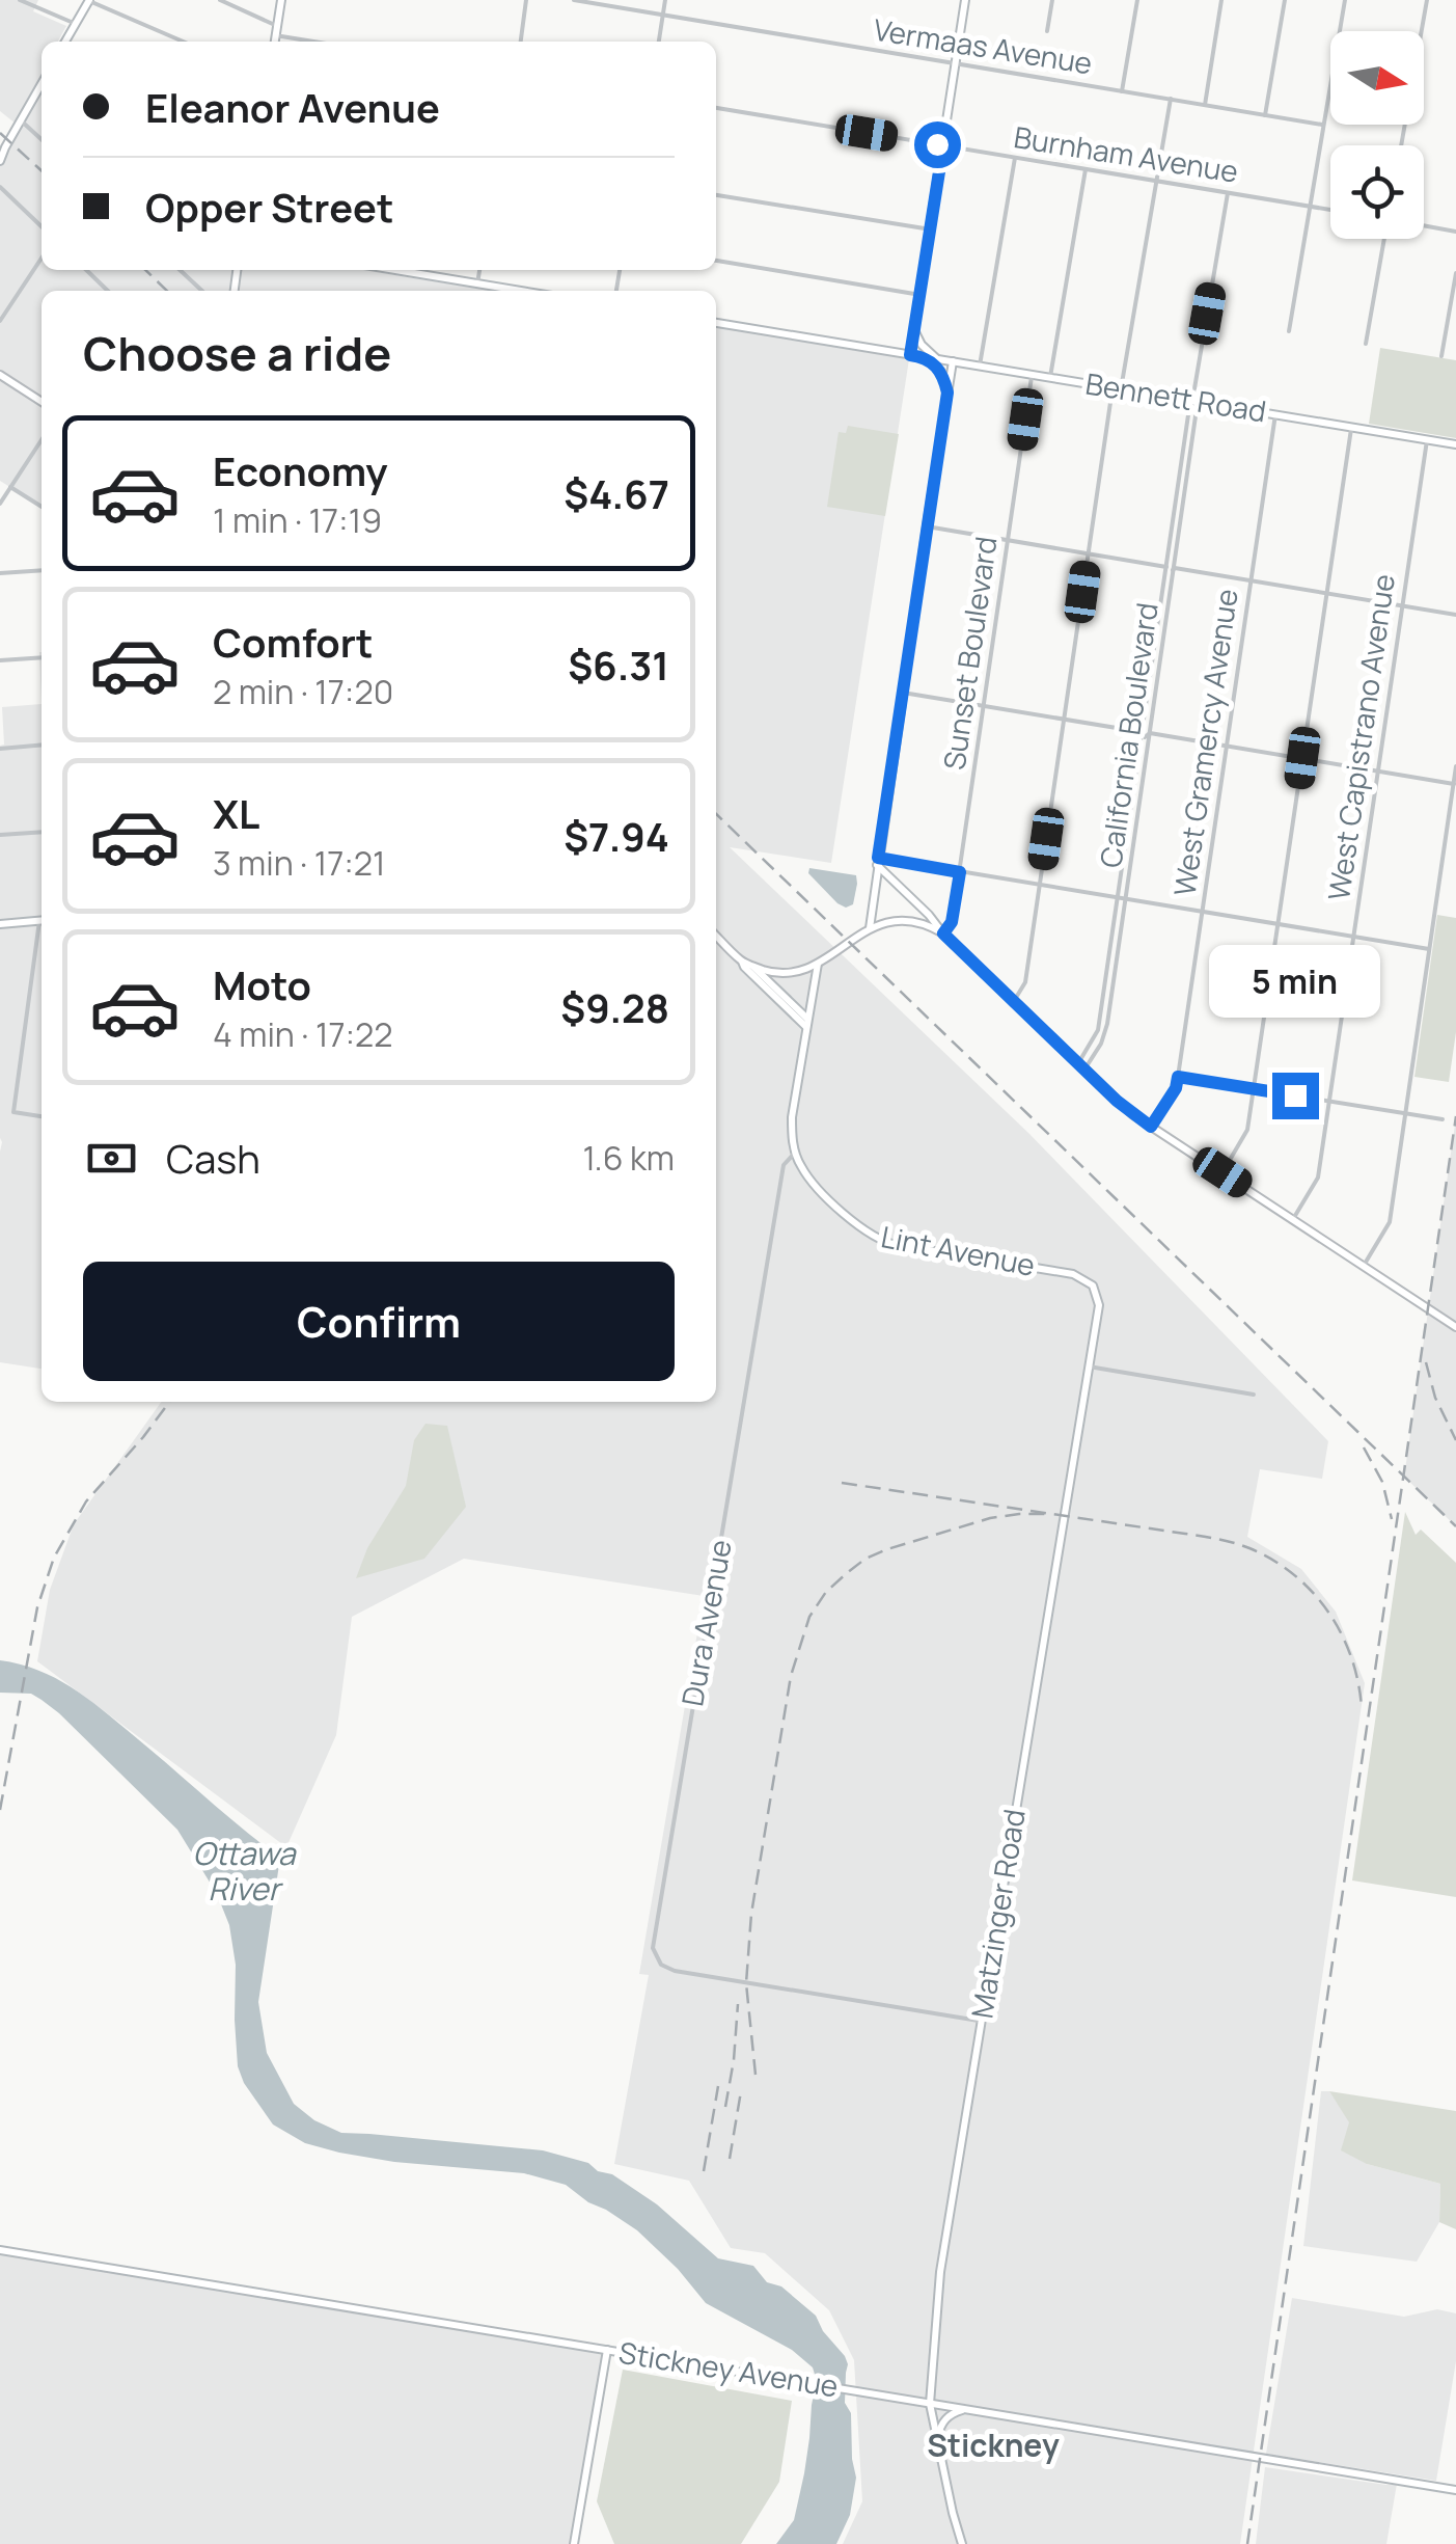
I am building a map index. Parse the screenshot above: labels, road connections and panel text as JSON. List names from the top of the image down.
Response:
{
  "streets": {
    "street": [
      "Vermaas Avenue",
      "Burnham Avenue",
      "Bennett Road",
      "Sunset Boulevard",
      "California Boulevard",
      "West Capistrano Avenue",
      "West Gramercy Avenue",
      "Lint Avenue",
      "Dura Avenue",
      "Matzinger Road",
      "Stickney Avenue"
    ]
  },
  "crossings": [
    ["Burnham Avenue", "California Boulevard"],
    ["Bennett Road", "Sunset Boulevard"],
    ["Bennett Road", "California Boulevard"],
    ["Bennett Road", "West Capistrano Avenue"],
    ["Bennett Road", "West Gramercy Avenue"],
    ["Lint Avenue", "Dura Avenue"],
    ["Lint Avenue", "Matzinger Road"],
    ["Dura Avenue", "Matzinger Road"],
    ["Matzinger Road", "Stickney Avenue"]
  ],
  "districts": ["Stickney"],
  "water": ["Ottawa River"],
  "north": "right",
  "page": {
    "banner": ["Eleanor Avenue", "Opper Street"],
    "heading": "Choose a ride",
    "list": [
      {
        "name": "Economy",
        "note": "1 min · 17:19",
        "value": "$4.67"
      },
      {
        "name": "Comfort",
        "note": "2 min · 17:20",
        "value": "$6.31"
      },
      {
        "name": "XL",
        "note": "3 min · 17:21",
        "value": "$7.94"
      },
      {
        "name": "Moto",
        "note": "4 min · 17:22",
        "value": "$9.28"
      }
    ],
    "bubble": "5 min",
    "pay": ["Cash", "1.6 km"],
    "buttons": "Confirm"
  }
}
